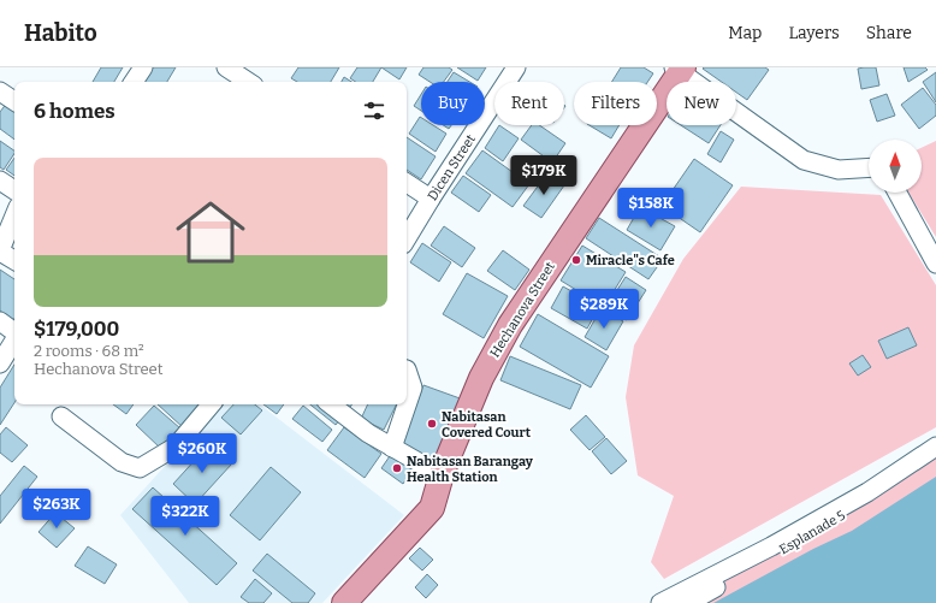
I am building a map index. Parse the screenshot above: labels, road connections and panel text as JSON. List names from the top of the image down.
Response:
{
  "streets": {
    "main road": ["Hechanova Street"],
    "street": ["Dicen Street", "Esplanade 5"]
  },
  "places": ["Miracle\"s Cafe", "Nabitasan Covered Court", "Nabitasan Barangay Health Station"],
  "north": "top",
  "page": {
    "header": "Habito",
    "nav": ["Map", "Layers", "Share"],
    "chip": [
      "Buy",
      "Rent",
      "Filters",
      "New"
    ],
    "heading": "6 homes",
    "list": [
      {
        "name": "$179,000",
        "note": "2 rooms · 68 m² · Hechanova Street"
      }
    ],
    "price": [
      "$179K",
      "$158K",
      "$289K",
      "$260K",
      "$263K",
      "$322K"
    ]
  }
}
